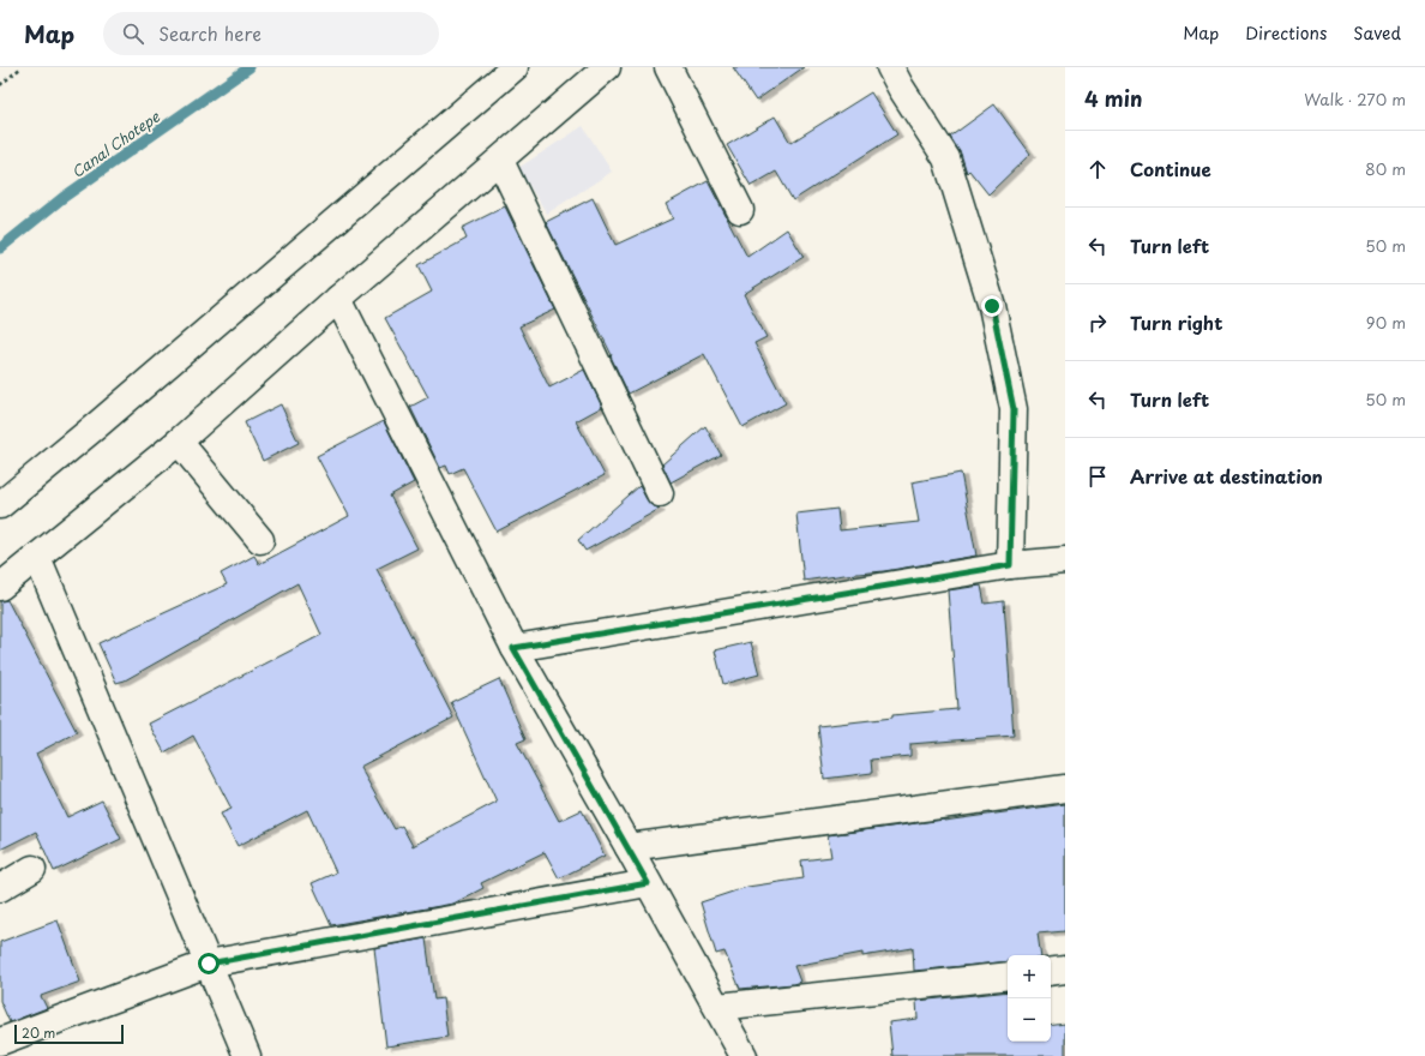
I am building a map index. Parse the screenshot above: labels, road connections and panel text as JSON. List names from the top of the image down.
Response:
{
  "water": ["Canal Chotepe"],
  "scale_bar": "20 m",
  "page": {
    "header": "Map",
    "search": "Search here",
    "nav": ["Map", "Directions", "Saved"],
    "heading": ["4 min", "Walk · 270 m"],
    "list": [
      ["Continue", "80 m"],
      ["Turn left", "50 m"],
      ["Turn right", "90 m"],
      ["Turn left", "50 m"],
      "Arrive at destination"
    ],
    "map_buttons": ["+", "−"],
    "scale": "20 m"
  }
}
